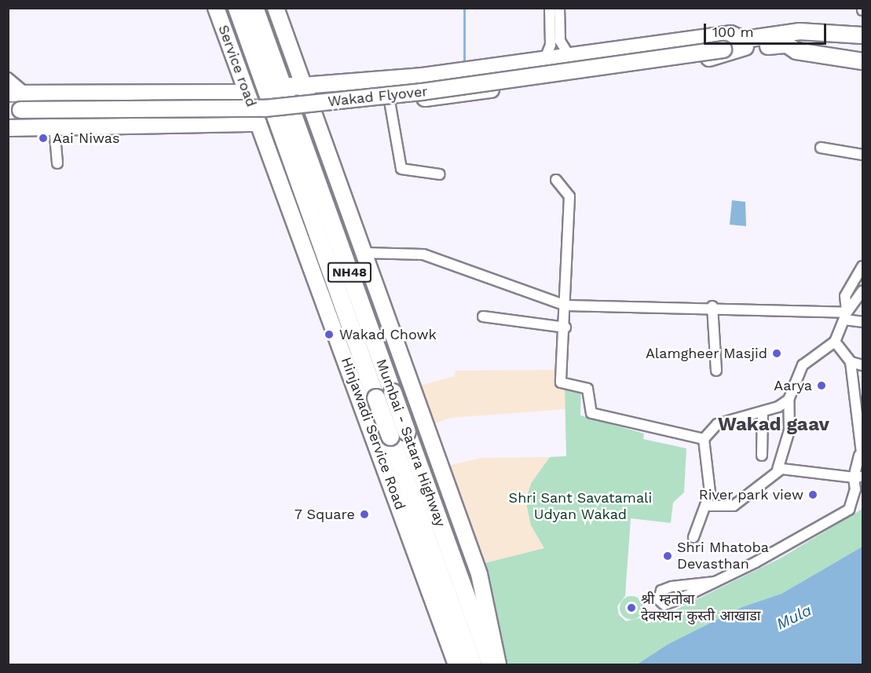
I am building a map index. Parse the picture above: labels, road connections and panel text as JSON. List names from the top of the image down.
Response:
{
  "streets": {
    "highway": ["NH48", "Mumbai - Satara Highway"],
    "main road": ["Service road", "Wakad Flyover", "Hinjawadi Service Road"]
  },
  "crossings": [
    ["Service road", "Hinjawadi Service Road"]
  ],
  "districts": ["Wakad gaav"],
  "water": ["Mula"],
  "parks": ["Shri Sant Savatamali Udyan Wakad"],
  "places": [
    "Aai Niwas",
    "Wakad Chowk",
    "Alamgheer Masjid",
    "Aarya",
    "River park view",
    "7 Square",
    "Shri Mhatoba Devasthan",
    "श्री म्हतोबा देवस्थान कुस्ती आखाडा"
  ],
  "scale_bar": "100 m"
}
